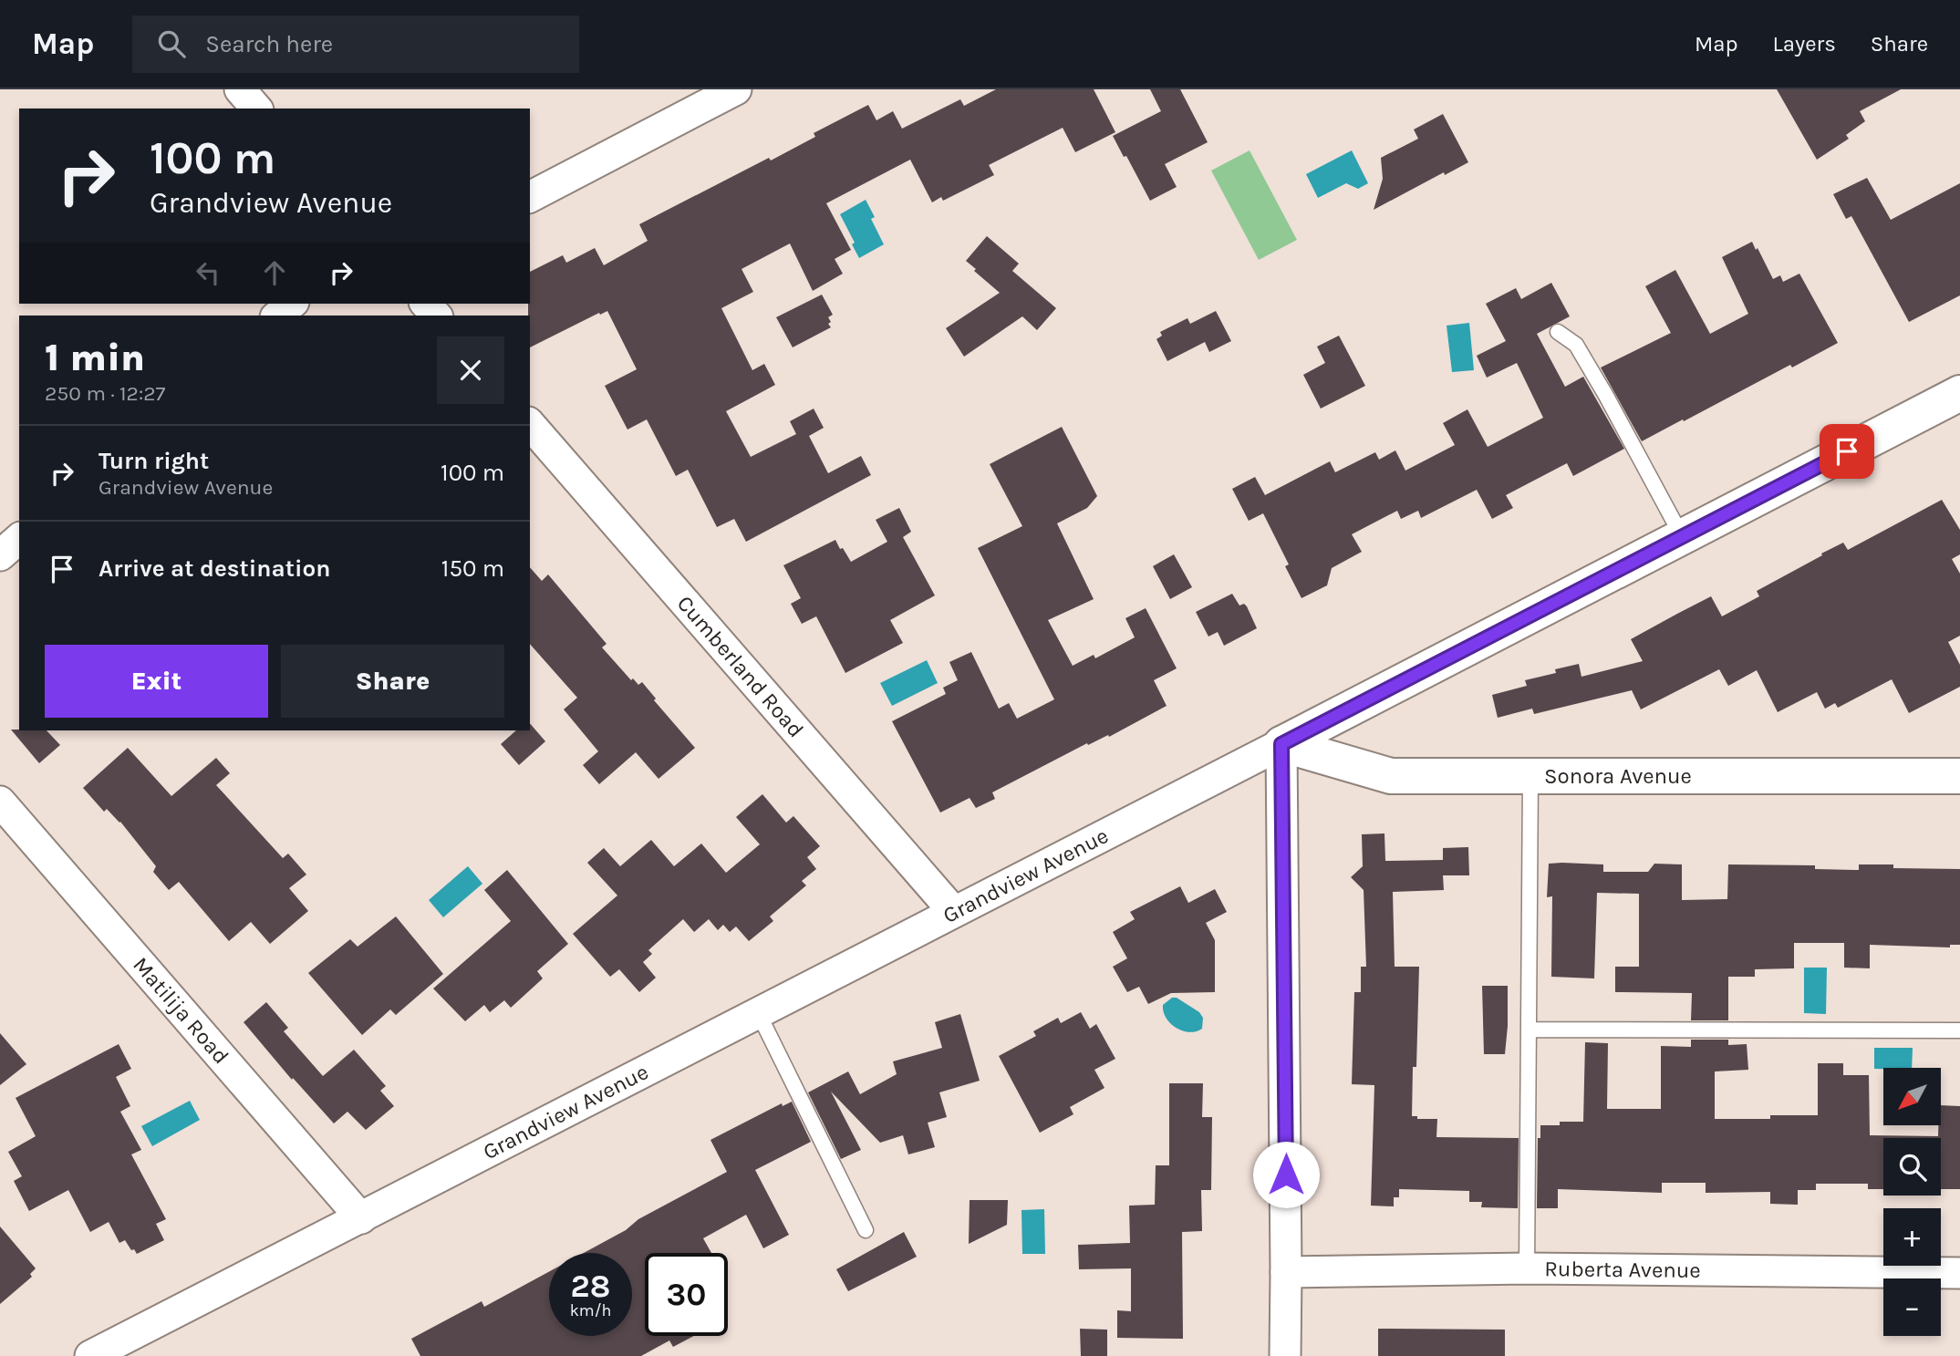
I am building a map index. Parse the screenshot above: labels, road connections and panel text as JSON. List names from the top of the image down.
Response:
{
  "streets": {
    "street": [
      "Cumberland Road",
      "Sonora Avenue",
      "Grandview Avenue",
      "Matilija Road",
      "Ruberta Avenue"
    ]
  },
  "crossings": [
    ["Cumberland Road", "Grandview Avenue"],
    ["Sonora Avenue", "Grandview Avenue"],
    ["Grandview Avenue", "Matilija Road"]
  ],
  "north": "bottom left",
  "page": {
    "header": "Map",
    "search": "Search here",
    "nav": ["Map", "Layers", "Share"],
    "turn": ["100 m", "Grandview Avenue"],
    "heading": ["1 min", "250 m · 12:27"],
    "list": [
      {
        "name": "Turn right",
        "note": "Grandview Avenue",
        "value": "100 m"
      },
      {
        "name": "Arrive at destination",
        "value": "150 m"
      }
    ],
    "buttons": ["Exit", "Share"],
    "map_buttons": ["+", "−"],
    "speed": "28 km/h",
    "limit": "30"
  }
}
